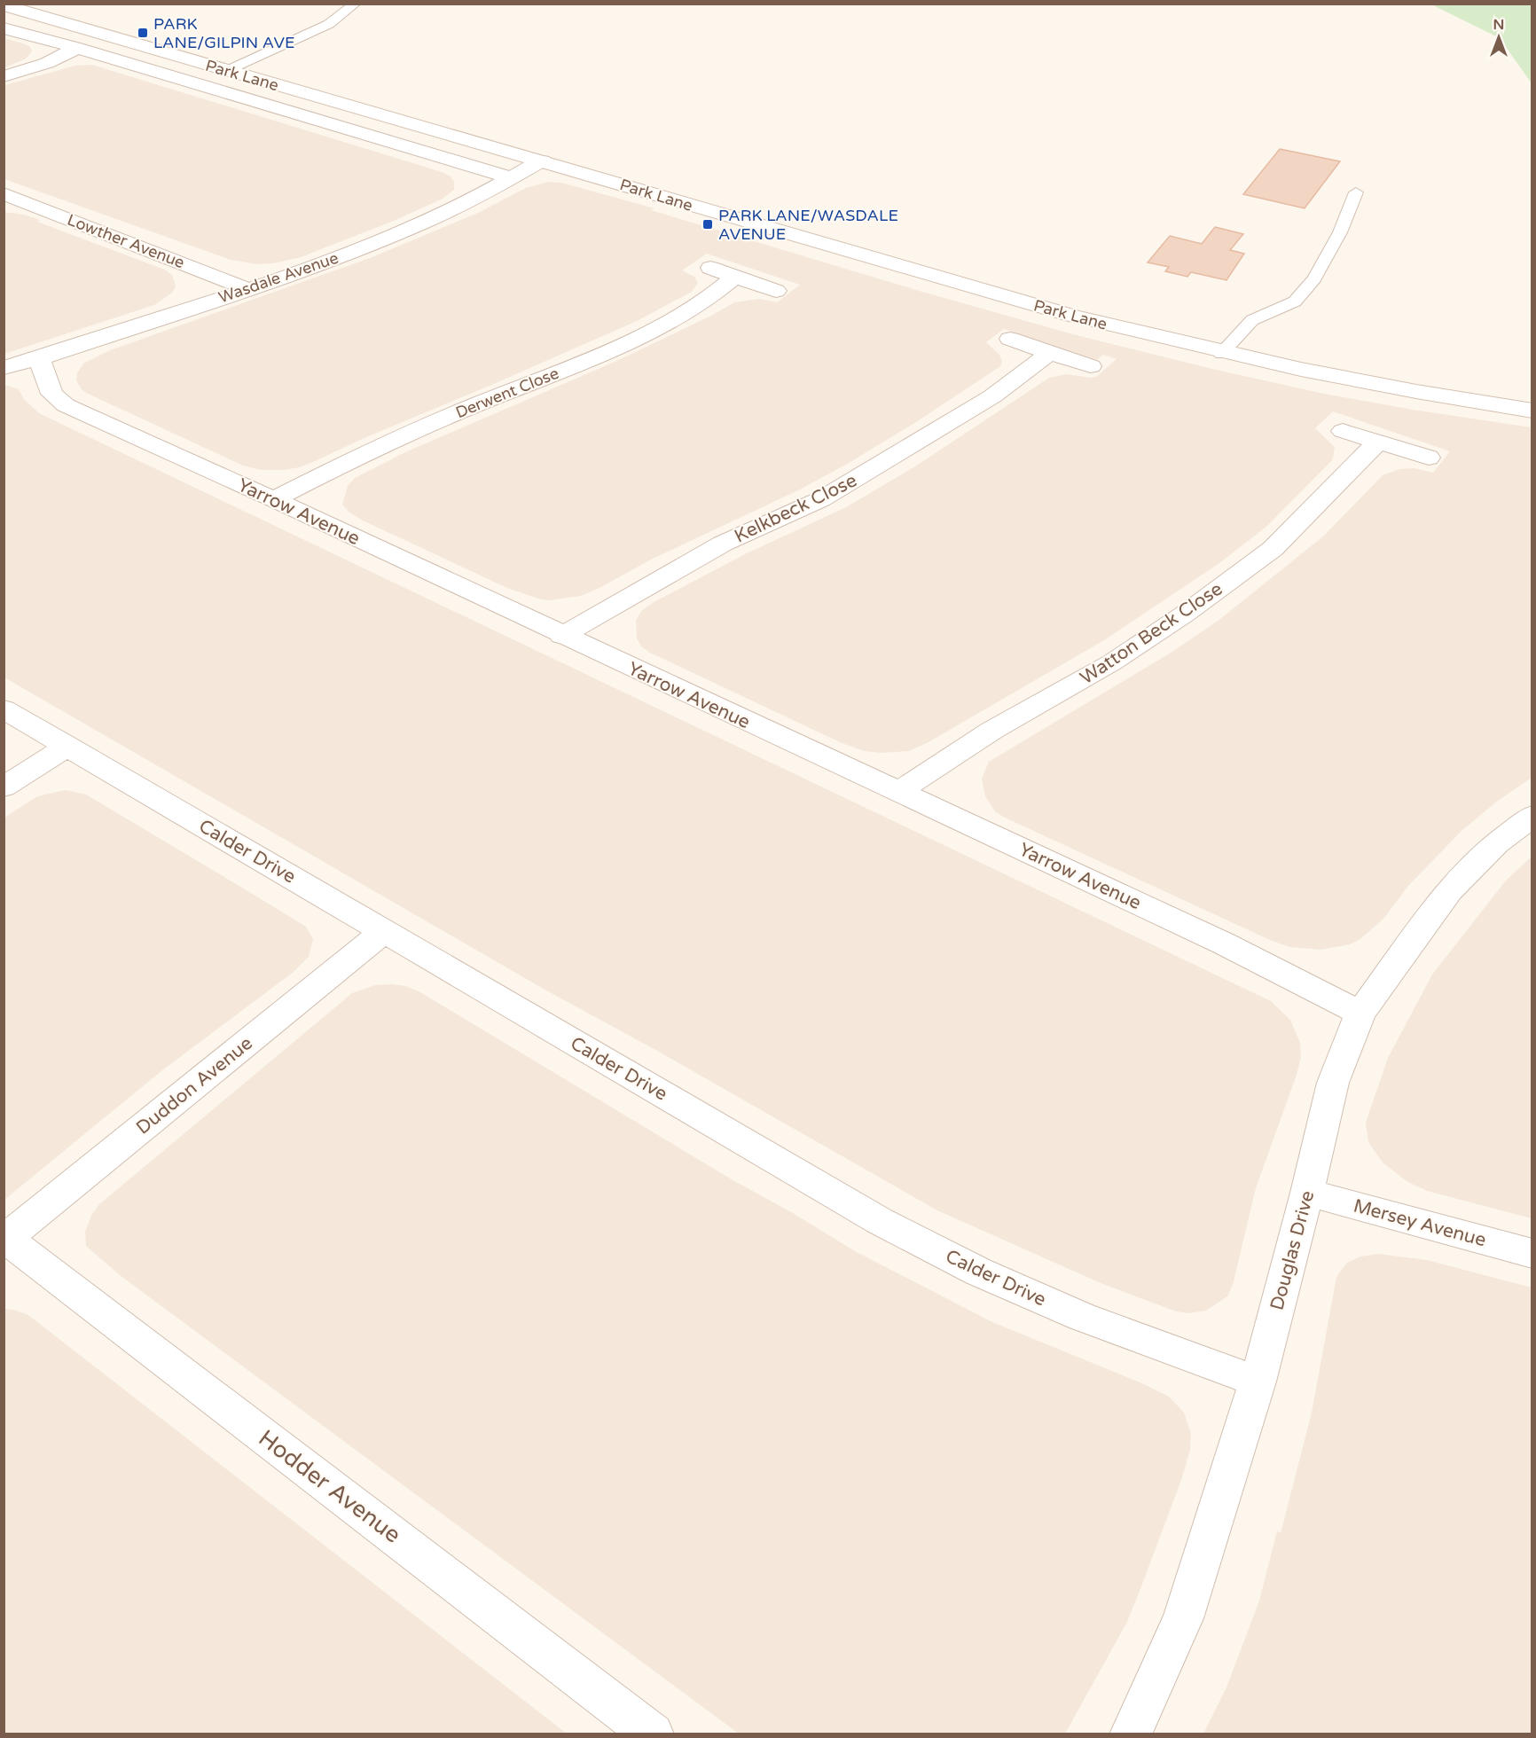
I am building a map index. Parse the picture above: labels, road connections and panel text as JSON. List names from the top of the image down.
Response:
{
  "streets": {
    "street": [
      "Park Lane",
      "Lowther Avenue",
      "Wasdale Avenue",
      "Derwent Close",
      "Kelkbeck Close",
      "Yarrow Avenue",
      "Watton Beck Close",
      "Calder Drive",
      "Duddon Avenue",
      "Mersey Avenue",
      "Douglas Drive",
      "Hodder Avenue"
    ]
  },
  "crossings": [
    ["Park Lane", "Wasdale Avenue"],
    ["Lowther Avenue", "Wasdale Avenue"],
    ["Wasdale Avenue", "Yarrow Avenue"],
    ["Derwent Close", "Yarrow Avenue"],
    ["Kelkbeck Close", "Yarrow Avenue"],
    ["Yarrow Avenue", "Watton Beck Close"],
    ["Yarrow Avenue", "Douglas Drive"],
    ["Calder Drive", "Duddon Avenue"],
    ["Calder Drive", "Douglas Drive"],
    ["Duddon Avenue", "Hodder Avenue"],
    ["Mersey Avenue", "Douglas Drive"]
  ],
  "places": {
    "transit": ["PARK LANE/GILPIN AVE", "PARK LANE/WASDALE AVENUE"]
  },
  "north": "top"
}
